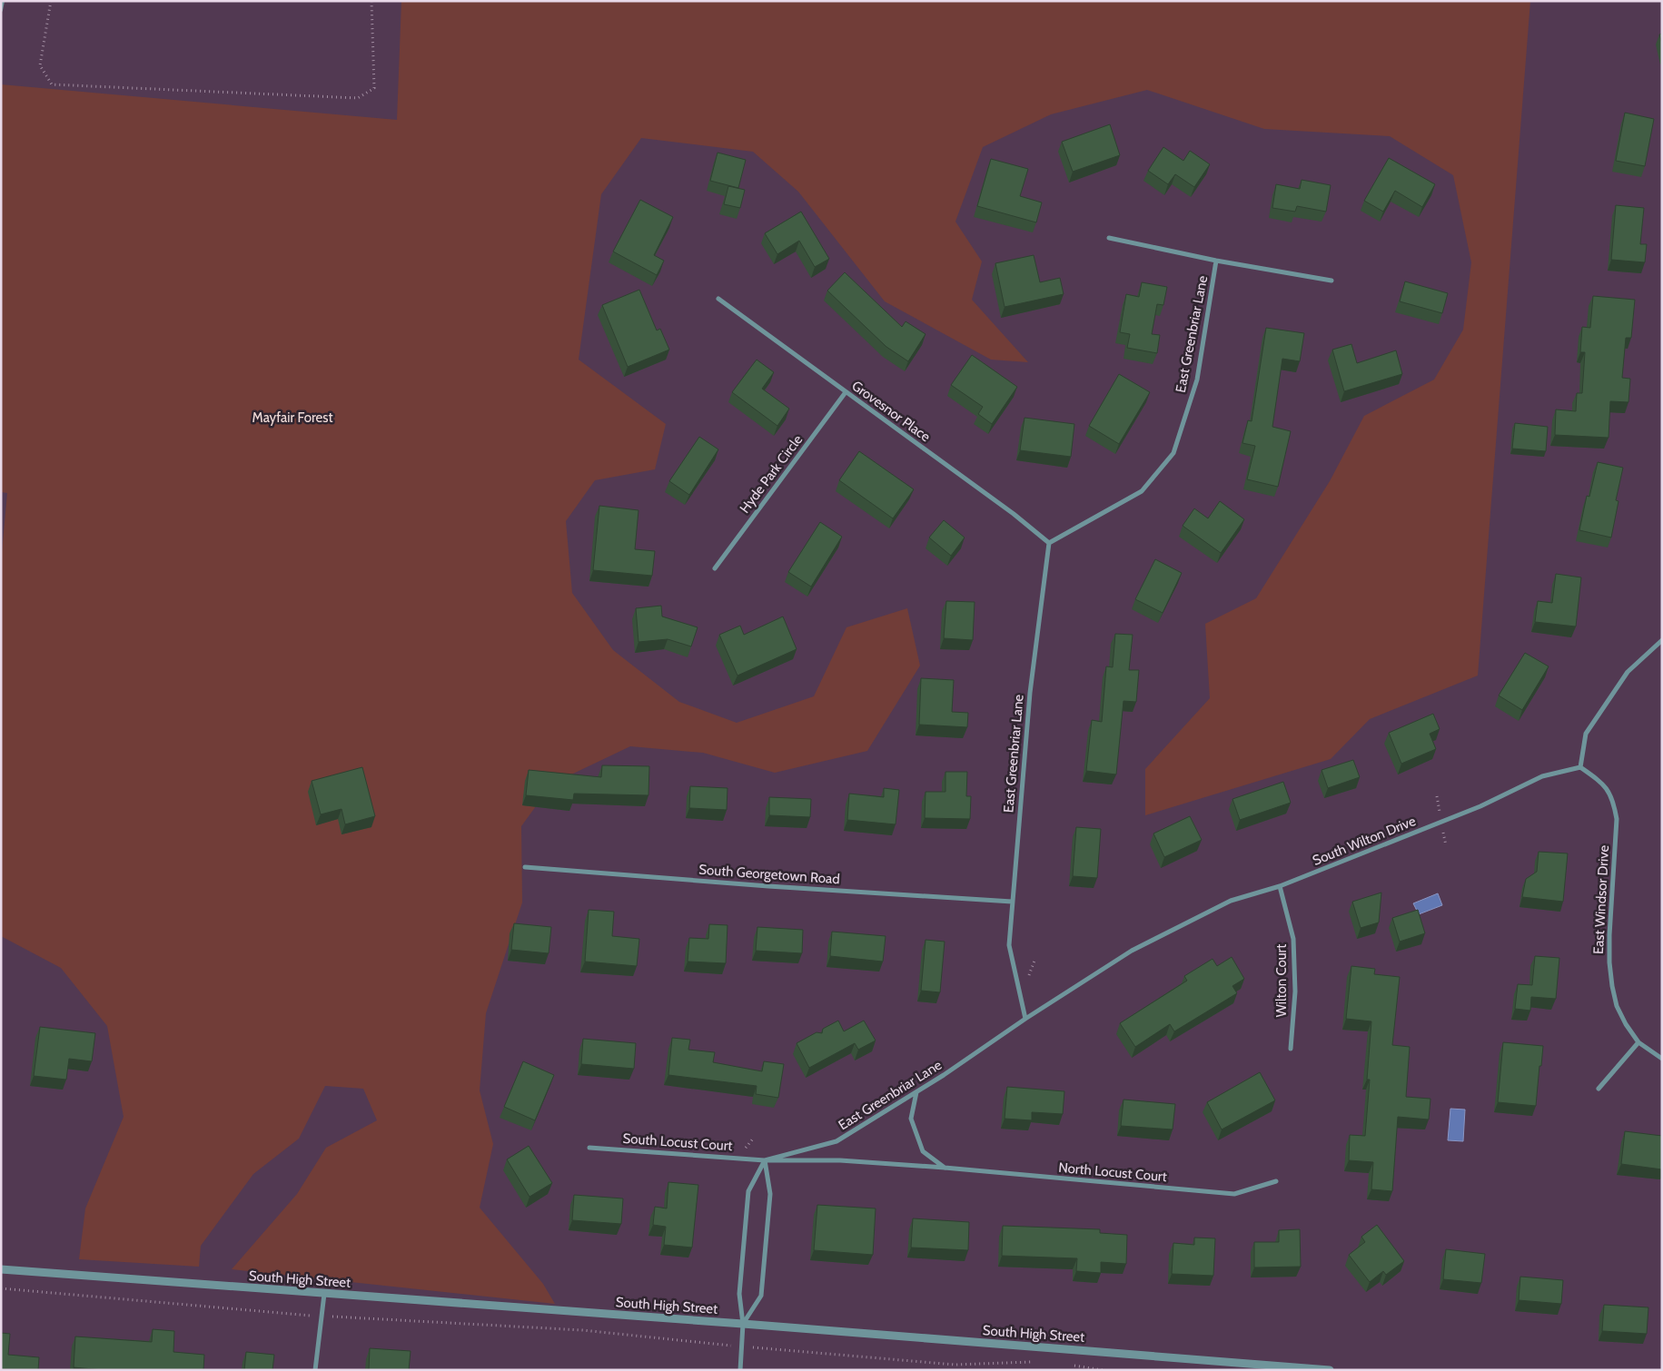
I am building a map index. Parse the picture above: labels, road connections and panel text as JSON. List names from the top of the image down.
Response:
{
  "streets": {
    "street": [
      "East Greenbriar Lane",
      "Grovesnor Place",
      "Hyde Park Circle",
      "South Wilton Drive",
      "South Georgetown Road",
      "East Windsor Drive",
      "Wilton Court",
      "South Locust Court",
      "North Locust Court",
      "South High Street"
    ]
  },
  "crossings": [
    ["East Greenbriar Lane", "Grovesnor Place"],
    ["East Greenbriar Lane", "South Wilton Drive"],
    ["East Greenbriar Lane", "South Georgetown Road"],
    ["East Greenbriar Lane", "South Locust Court"],
    ["East Greenbriar Lane", "North Locust Court"],
    ["Grovesnor Place", "Hyde Park Circle"],
    ["South Wilton Drive", "East Windsor Drive"],
    ["South Wilton Drive", "Wilton Court"],
    ["South Locust Court", "North Locust Court"]
  ],
  "parks": ["Mayfair Forest"]
}
